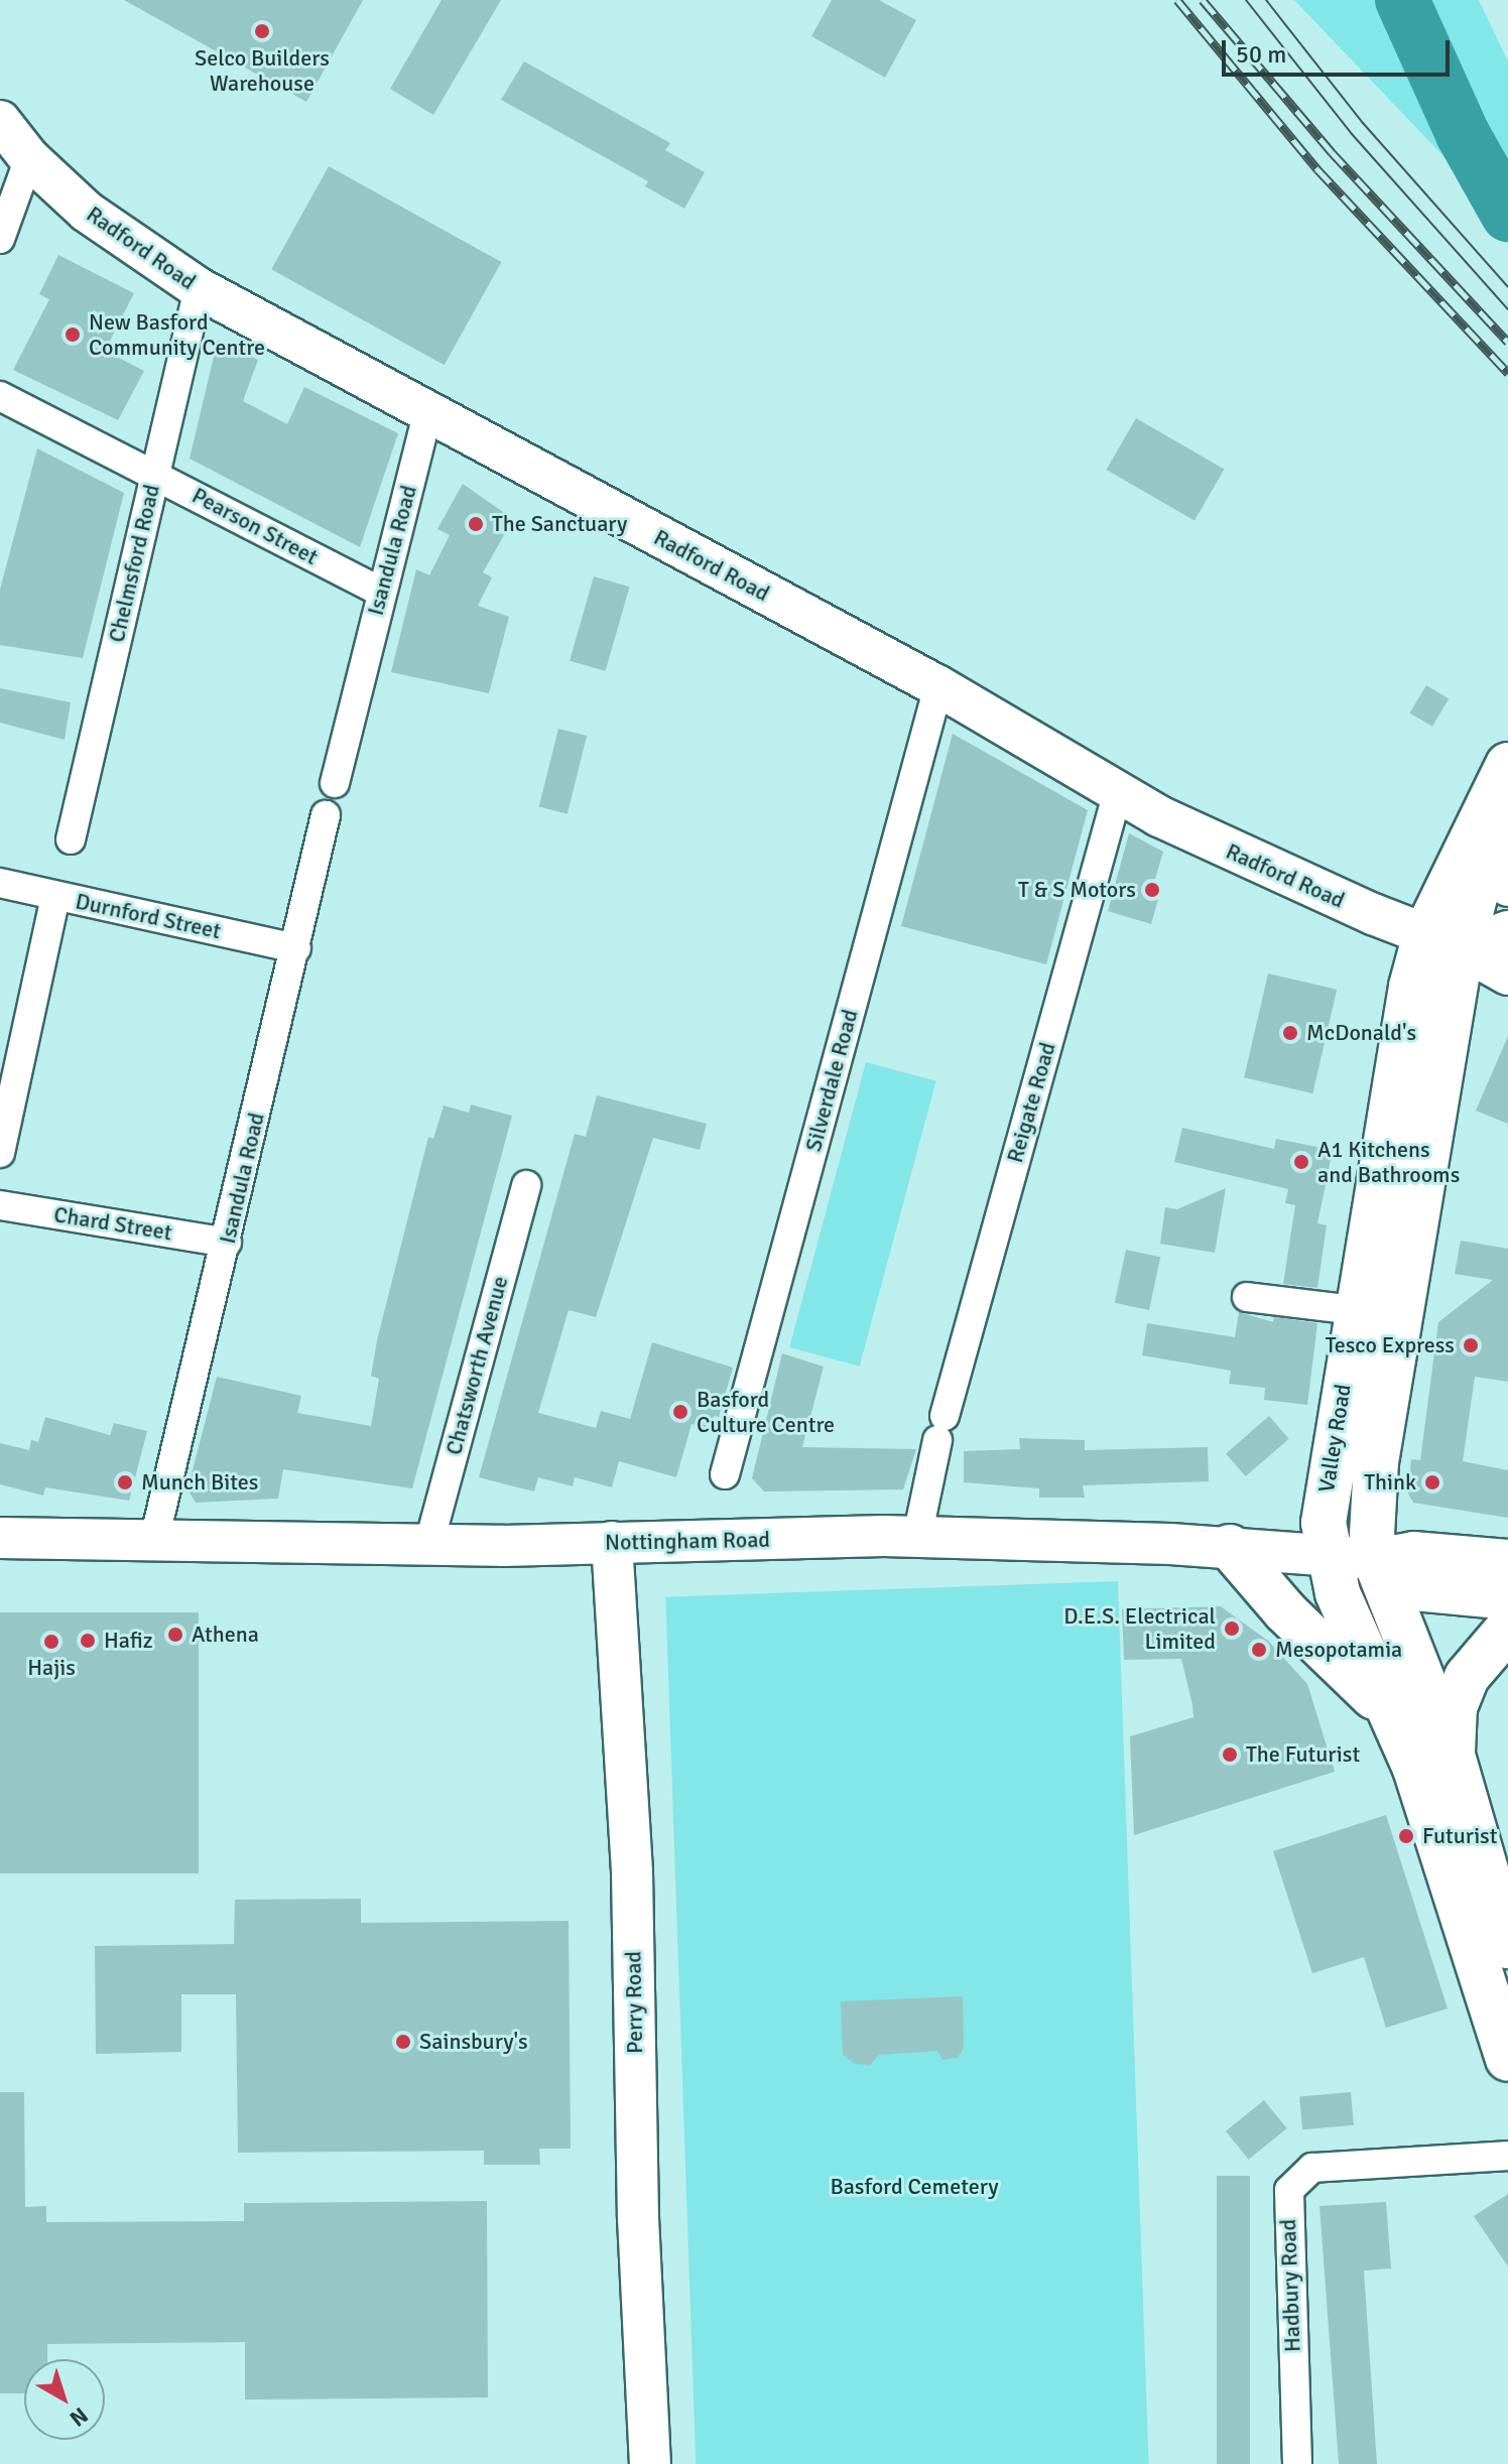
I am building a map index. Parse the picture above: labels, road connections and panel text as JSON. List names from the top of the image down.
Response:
{
  "streets": {
    "highway": ["Valley Road"],
    "street": [
      "Radford Road",
      "Pearson Street",
      "Isandula Road",
      "Chelmsford Road",
      "Durnford Street",
      "Silverdale Road",
      "Reigate Road",
      "Chard Street",
      "Chatsworth Avenue",
      "Nottingham Road",
      "Perry Road",
      "Hadbury Road"
    ]
  },
  "crossings": [
    ["Radford Road", "Isandula Road"],
    ["Radford Road", "Chelmsford Road"],
    ["Radford Road", "Silverdale Road"],
    ["Radford Road", "Reigate Road"],
    ["Radford Road", "Valley Road"],
    ["Pearson Street", "Isandula Road"],
    ["Pearson Street", "Chelmsford Road"],
    ["Isandula Road", "Durnford Street"],
    ["Isandula Road", "Chard Street"],
    ["Isandula Road", "Nottingham Road"],
    ["Reigate Road", "Nottingham Road"],
    ["Chatsworth Avenue", "Nottingham Road"],
    ["Valley Road", "Nottingham Road"],
    ["Nottingham Road", "Perry Road"]
  ],
  "parks": ["Basford Cemetery"],
  "places": [
    "Selco Builders Warehouse",
    "New Basford Community Centre",
    "The Sanctuary",
    "T & S Motors",
    "McDonald's",
    "A1 Kitchens and Bathrooms",
    "Tesco Express",
    "Basford Culture Centre",
    "Munch Bites",
    "Think",
    "D.E.S. Electrical Limited",
    "Athena",
    "Hafiz",
    "Hajis",
    "Mesopotamia",
    "The Futurist",
    "Futurist",
    "Sainsbury's"
  ],
  "scale_bar": "50 m",
  "north": "bottom right"
}
